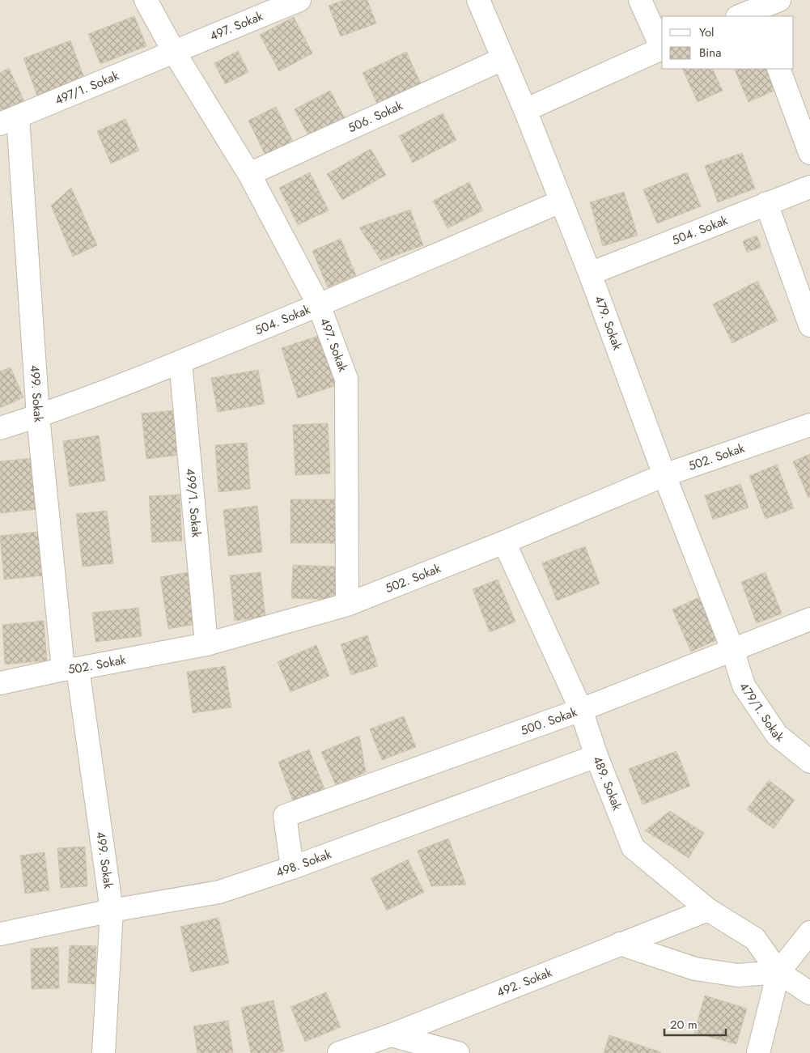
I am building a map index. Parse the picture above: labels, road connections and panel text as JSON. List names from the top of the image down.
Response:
{
  "streets": {
    "street": [
      "497. Sokak",
      "497/1. Sokak",
      "506. Sokak",
      "504. Sokak",
      "479. Sokak",
      "499. Sokak",
      "502. Sokak",
      "499/1. Sokak",
      "479/1. Sokak",
      "500. Sokak",
      "489. Sokak",
      "498. Sokak",
      "492. Sokak"
    ]
  },
  "crossings": [
    ["497. Sokak", "497/1. Sokak"],
    ["497. Sokak", "506. Sokak"],
    ["497. Sokak", "504. Sokak"],
    ["497. Sokak", "502. Sokak"],
    ["497/1. Sokak", "499. Sokak"],
    ["506. Sokak", "479. Sokak"],
    ["504. Sokak", "479. Sokak"],
    ["504. Sokak", "499. Sokak"],
    ["504. Sokak", "499/1. Sokak"],
    ["479. Sokak", "502. Sokak"],
    ["479. Sokak", "479/1. Sokak"],
    ["479. Sokak", "500. Sokak"],
    ["499. Sokak", "502. Sokak"],
    ["499. Sokak", "498. Sokak"],
    ["502. Sokak", "499/1. Sokak"],
    ["502. Sokak", "489. Sokak"],
    ["479/1. Sokak", "500. Sokak"],
    ["500. Sokak", "489. Sokak"],
    ["500. Sokak", "498. Sokak"],
    ["489. Sokak", "498. Sokak"],
    ["489. Sokak", "492. Sokak"]
  ],
  "legend": ["Yol", "Bina"],
  "scale_bar": "20 m"
}
